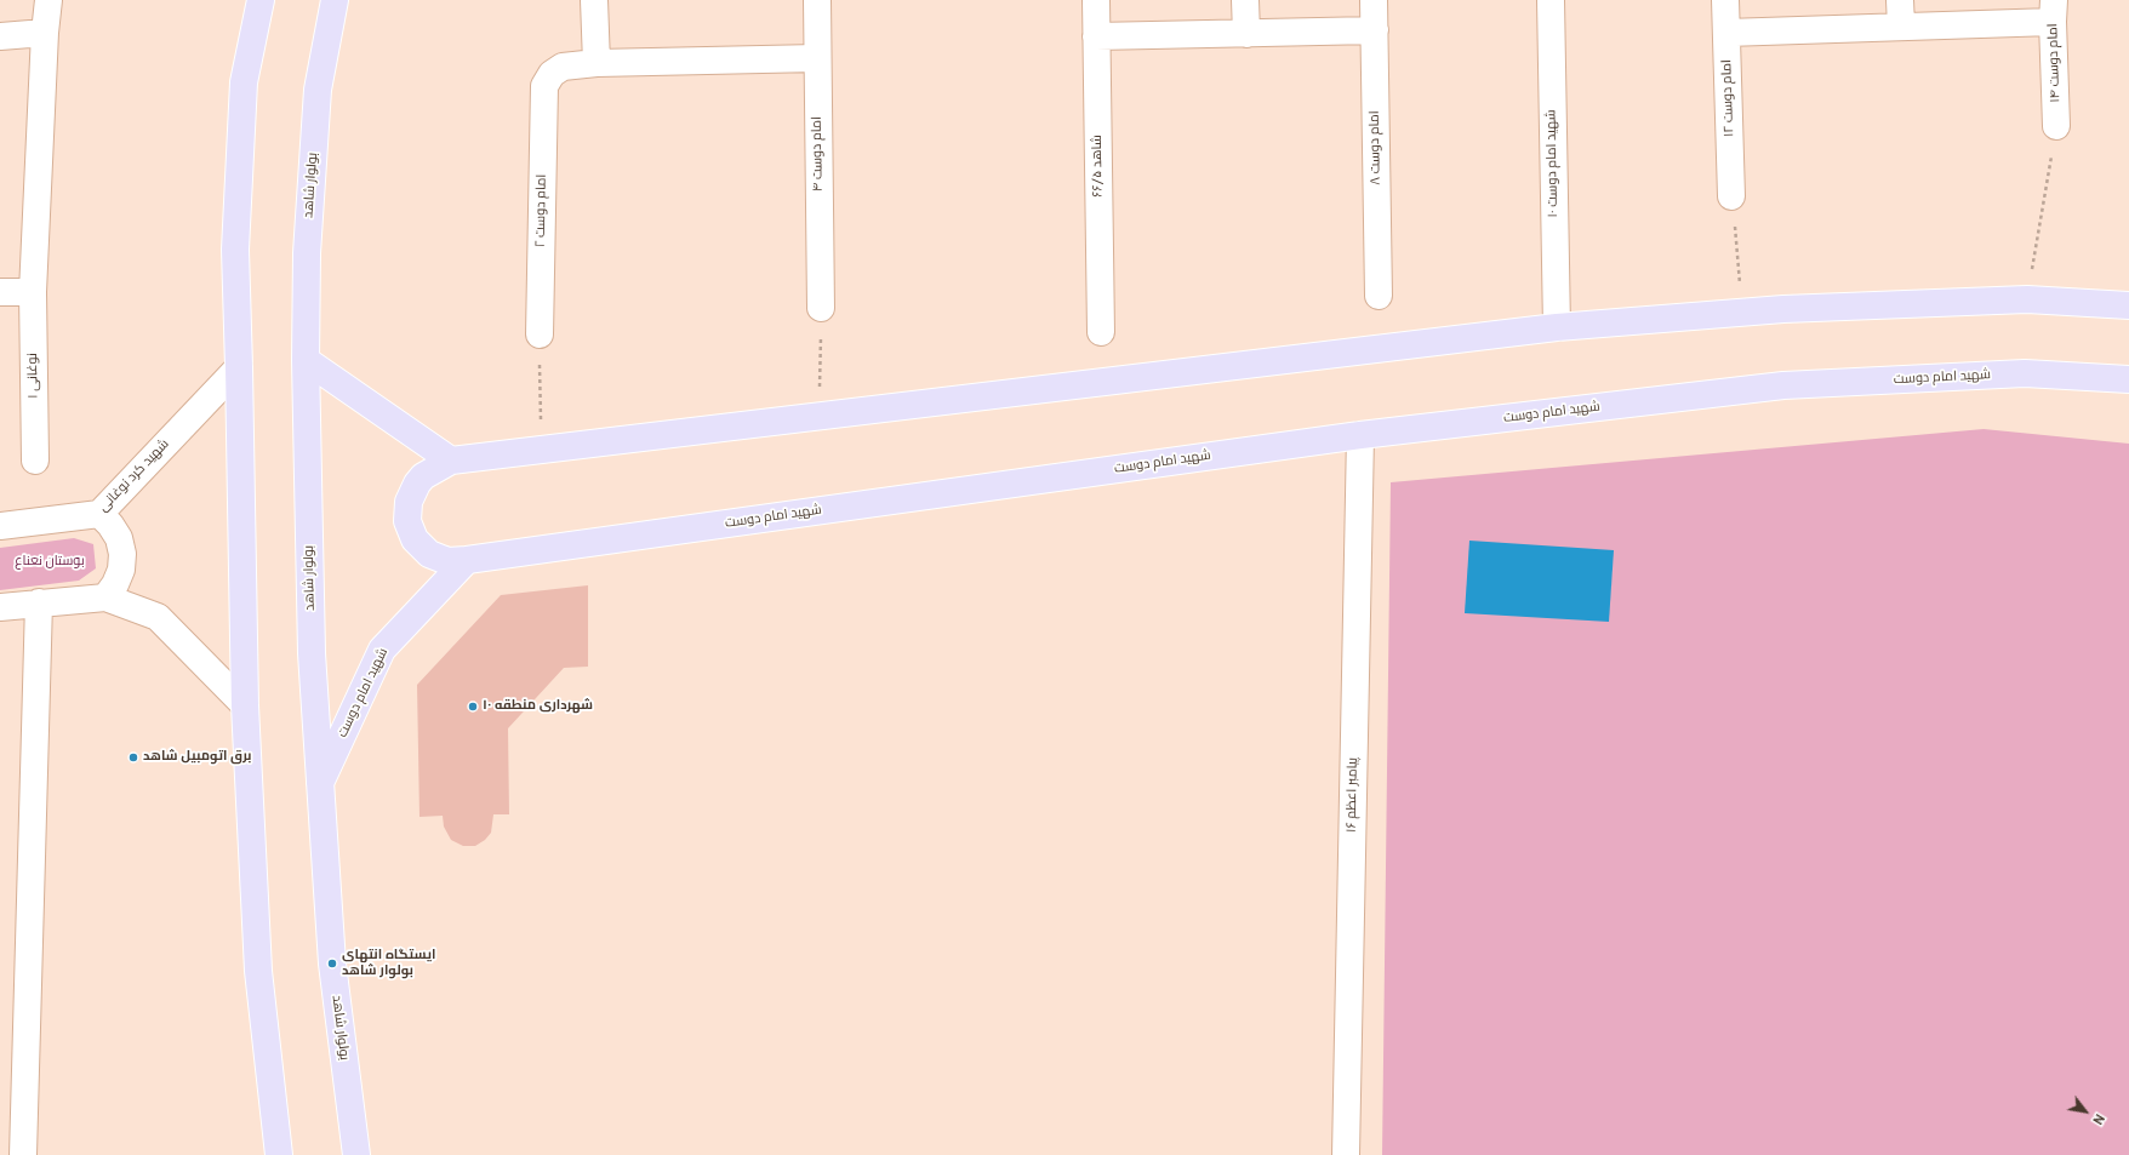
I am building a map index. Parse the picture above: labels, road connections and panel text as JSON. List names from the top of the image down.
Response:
{
  "streets": {
    "main road": ["بولوار شاهد", "شهید امام دوست"],
    "street": [
      "امام دوست ۱۴",
      "امام دوست ۱۲",
      "امام دوست ۸",
      "امام دوست ۴",
      "شهید امام دوست ۱۰",
      "شاهد ۶۶/۵",
      "امام دوست ۲",
      "نوغانی ۱",
      "شهید کرد نوغانی",
      "پیامبر اعظم ۱۶"
    ]
  },
  "crossings": [
    ["بولوار شاهد", "شهید امام دوست"],
    ["شهید امام دوست", "پیامبر اعظم ۱۶"]
  ],
  "parks": ["بوستان نعناع"],
  "places": ["شهرداری منطقه ۱۰", "برق اتومبیل شاهد", "ایستگاه انتهای بولوار شاهد"],
  "north": "bottom right"
}
